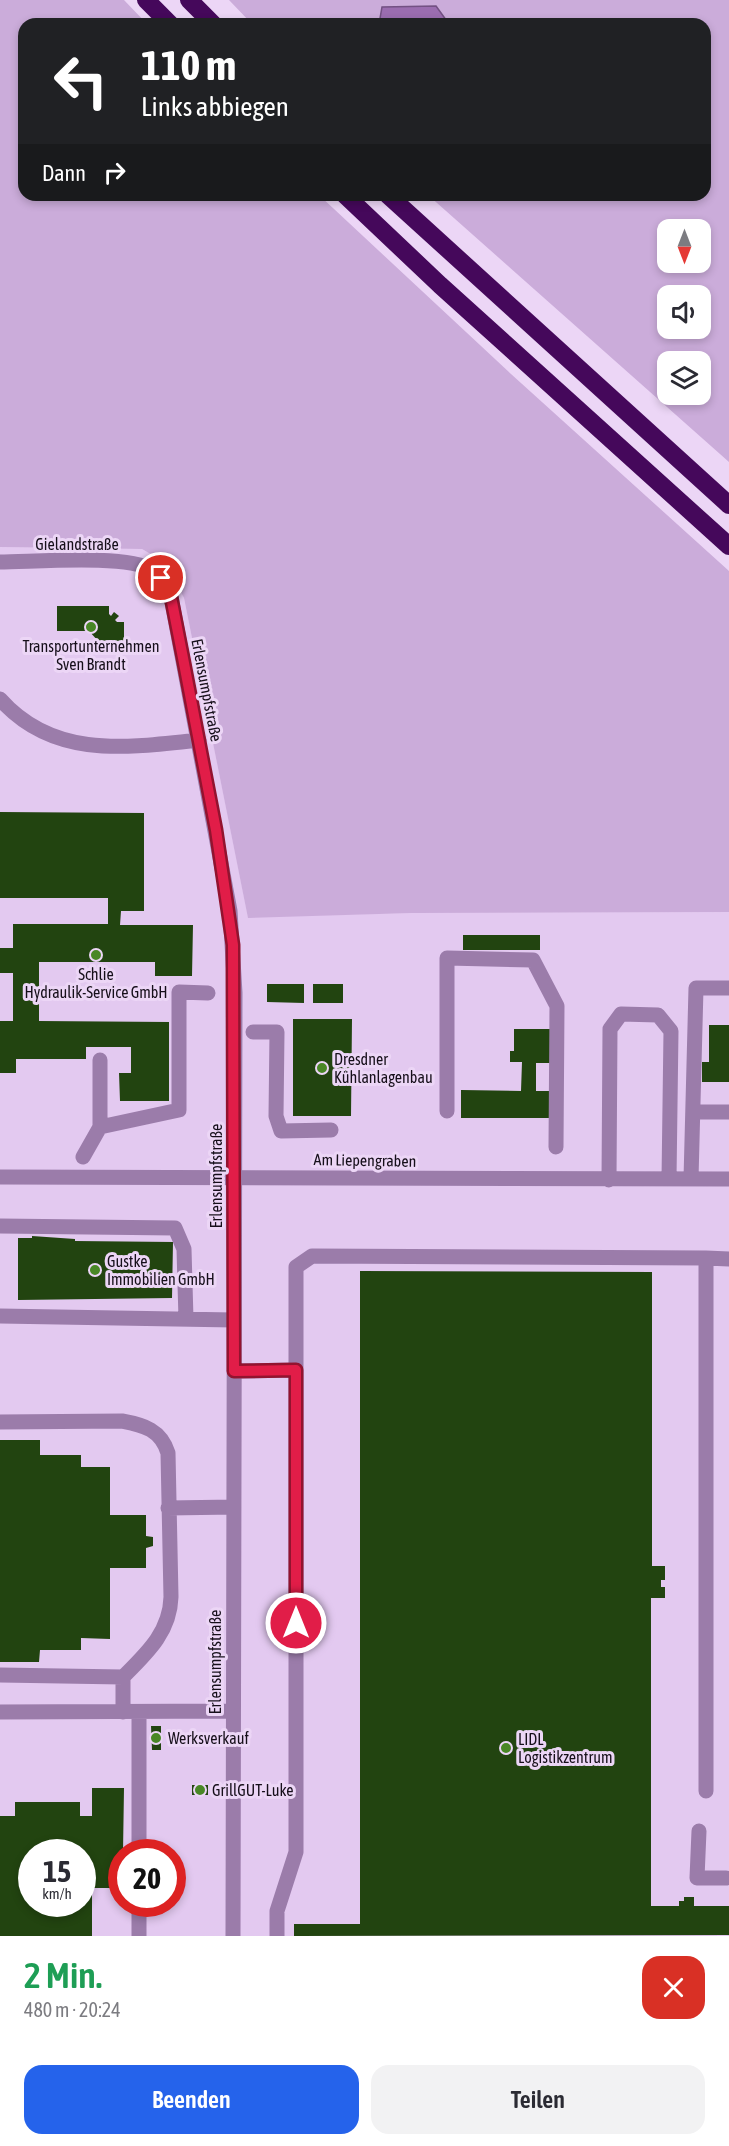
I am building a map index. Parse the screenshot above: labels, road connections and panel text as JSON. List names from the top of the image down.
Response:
{
  "streets": {
    "street": ["Gielandstraße", "Erlensumpfstraße", "Am Liepengraben"]
  },
  "crossings": [
    ["Gielandstraße", "Erlensumpfstraße"],
    ["Erlensumpfstraße", "Am Liepengraben"]
  ],
  "places": [
    "Transportunternehmen Sven Brandt",
    "Schlie Hydraulik-Service GmbH",
    "Dresdner Kühlanlagenbau",
    "Gustke Immobilien GmbH",
    "Werksverkauf",
    "LIDL Logistikzentrum",
    "GrillGUT-Luke"
  ],
  "north": "bottom",
  "page": {
    "turn": ["110 m", "Links abbiegen"],
    "then": "Dann",
    "speed": "15 km/h",
    "limit": "20",
    "heading": ["2 Min.", "480 m · 20:24"],
    "buttons": ["Beenden", "Teilen"]
  }
}
